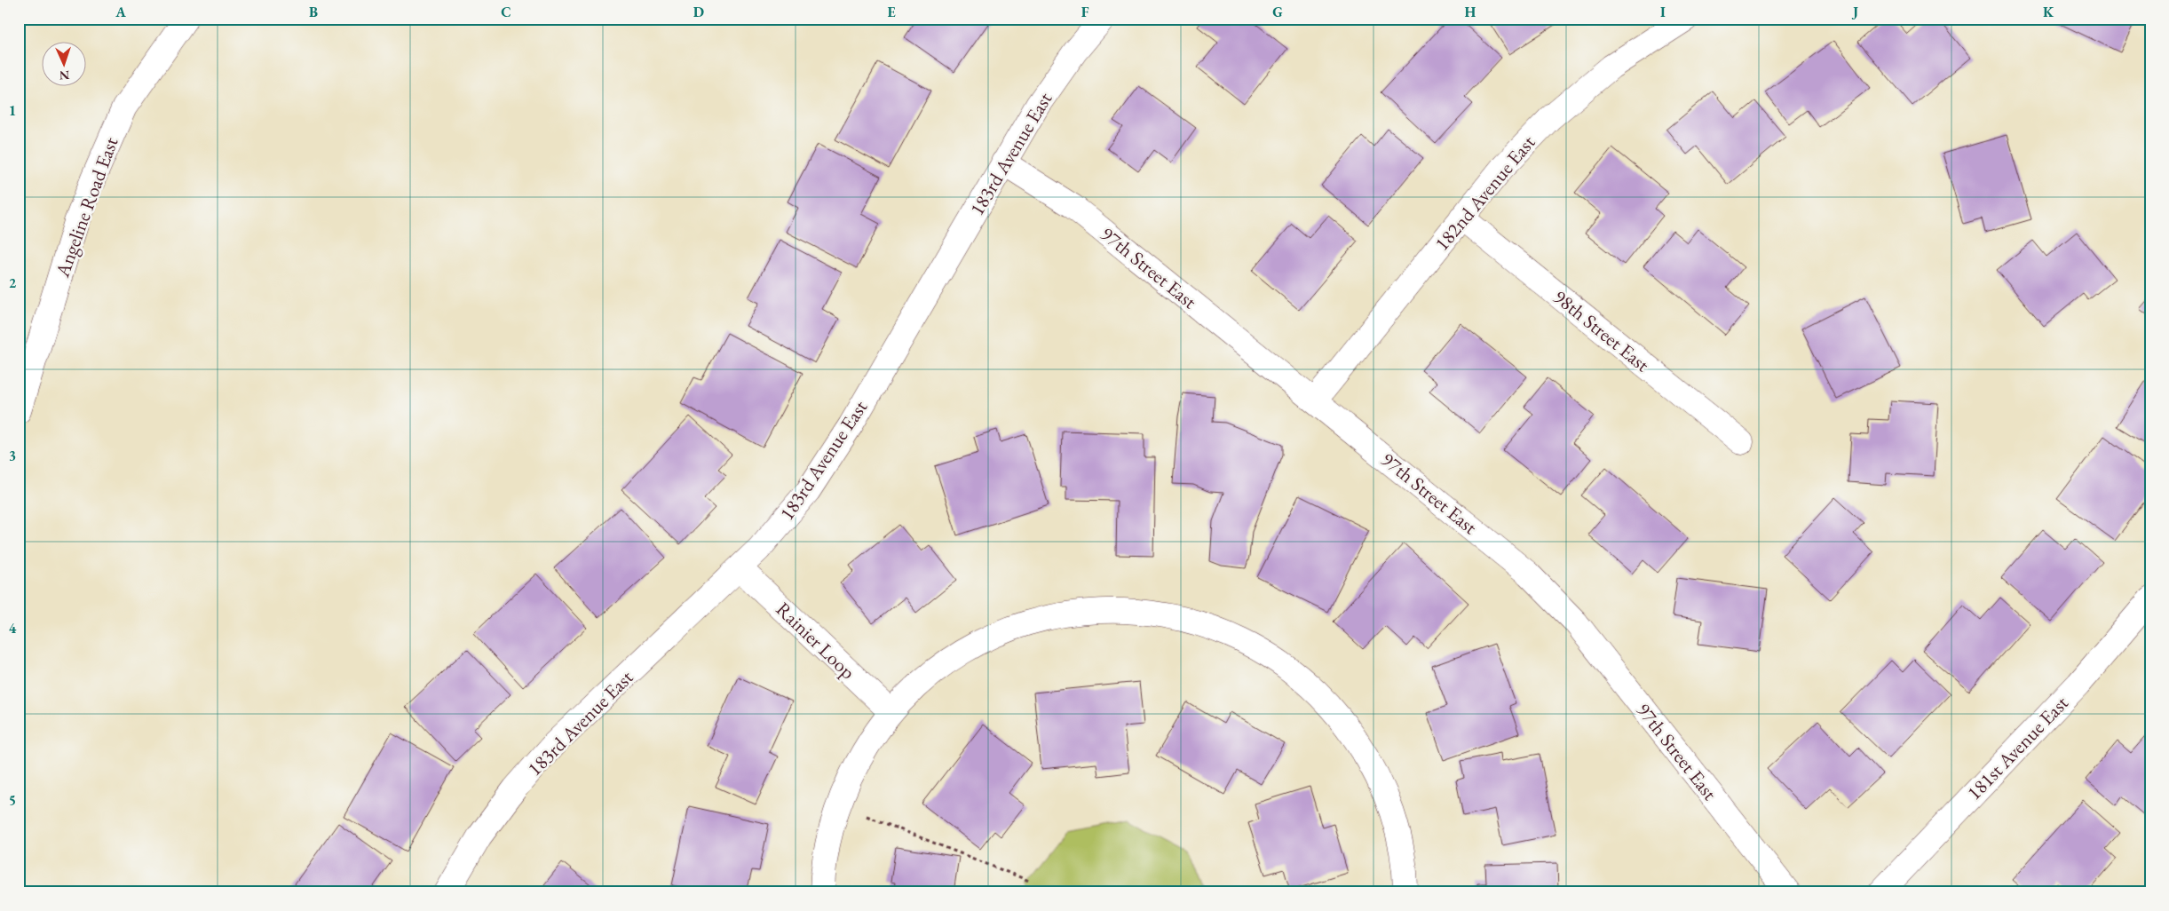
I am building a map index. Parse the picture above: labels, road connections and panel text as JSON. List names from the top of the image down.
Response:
{
  "streets": {
    "street": [
      "183rd Avenue East",
      "182nd Avenue East",
      "Angeline Road East",
      "97th Street East",
      "98th Street East",
      "Rainier Loop",
      "181st Avenue East"
    ]
  },
  "crossings": [
    ["183rd Avenue East", "97th Street East"],
    ["183rd Avenue East", "Rainier Loop"],
    ["182nd Avenue East", "97th Street East"],
    ["182nd Avenue East", "98th Street East"]
  ],
  "north": "bottom",
  "grid": {
    "columns": [
      "A",
      "B",
      "C",
      "D",
      "E",
      "F",
      "G",
      "H",
      "I",
      "J",
      "K"
    ],
    "rows": [
      "1",
      "2",
      "3",
      "4",
      "5"
    ]
  }
}
